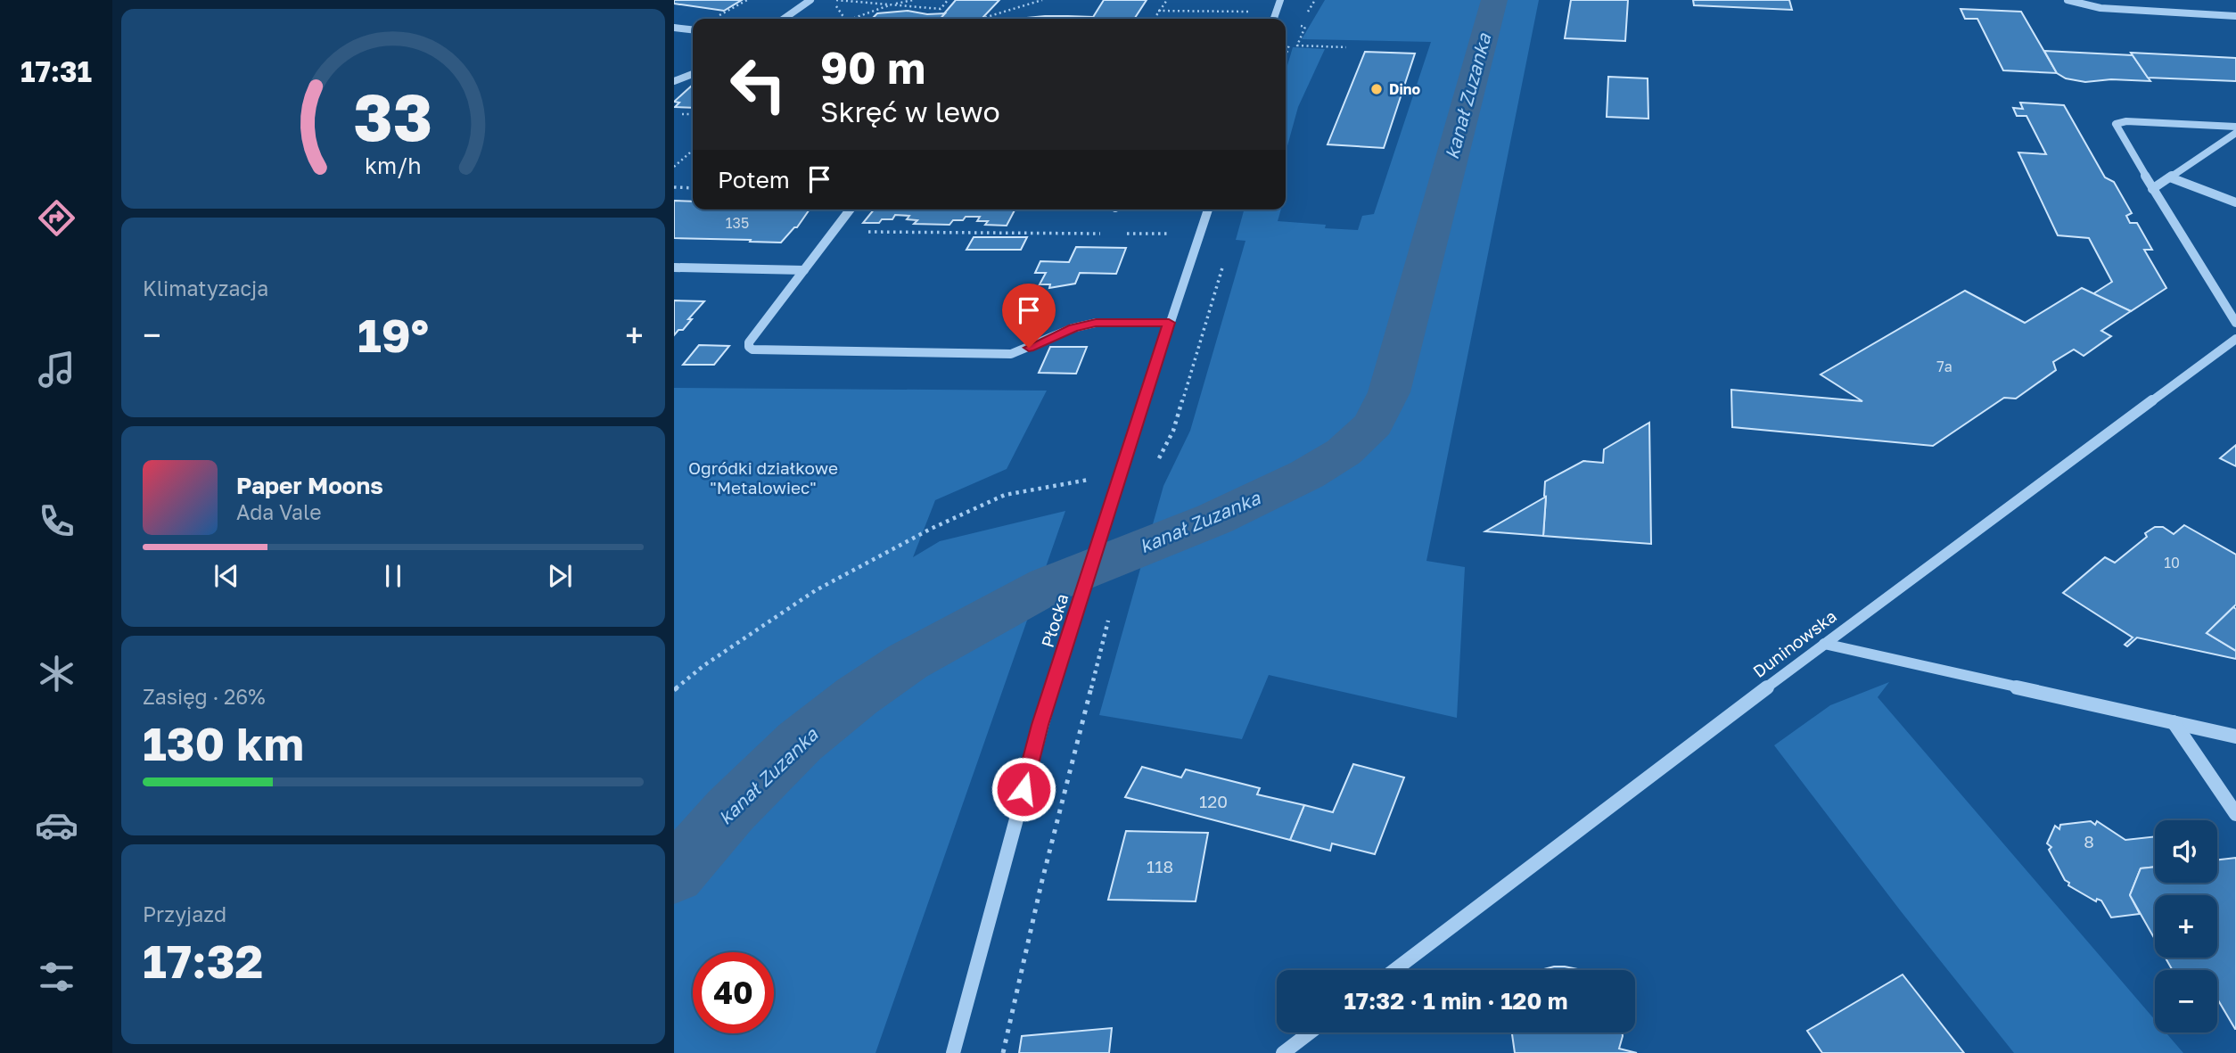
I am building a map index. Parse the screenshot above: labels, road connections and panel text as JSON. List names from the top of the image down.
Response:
{
  "streets": {
    "street": ["Płocka", "Duninowska"]
  },
  "water": ["kanał Zuzanka"],
  "parks": ["Ogródki działkowe \"Metalowiec\""],
  "places": ["Dino"],
  "house_numbers": [
    "135",
    "7a",
    "10",
    "120",
    "8",
    "118"
  ],
  "page": {
    "tabs": "17:31",
    "turn": ["90 m", "Skręć w lewo"],
    "then": "Potem",
    "tile": [
      "Klimatyzacja",
      ["Zasięg · 26%", "130 km"],
      ["Przyjazd", "17:32"]
    ],
    "heat": ["−", "19°", "+"],
    "song": ["Paper Moons", "Ada Vale"],
    "map_buttons": ["+", "−"],
    "limit": "40",
    "trip": "17:32 · 1 min · 120 m",
    "gauge": ["33", "km/h"]
  }
}
